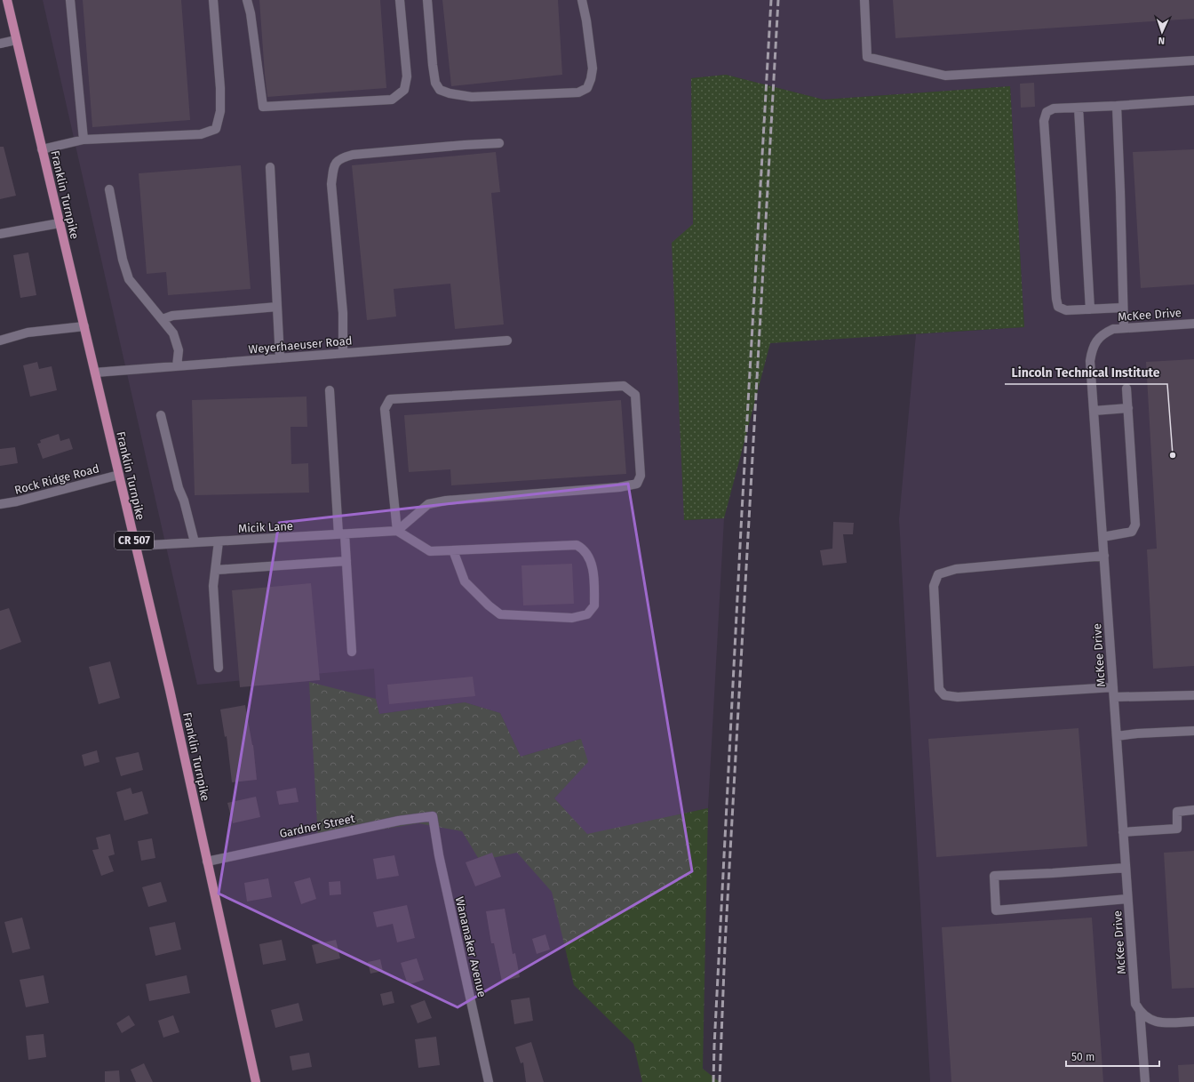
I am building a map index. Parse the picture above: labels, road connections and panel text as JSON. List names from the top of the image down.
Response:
{
  "streets": {
    "main road": ["Franklin Turnpike", "CR 507"],
    "street": [
      "McKee Drive",
      "Weyerhaeuser Road",
      "Rock Ridge Road",
      "Micik Lane",
      "Gardner Street",
      "Wanamaker Avenue"
    ]
  },
  "crossings": [
    ["Franklin Turnpike", "Weyerhaeuser Road"],
    ["Franklin Turnpike", "Rock Ridge Road"],
    ["Franklin Turnpike", "Micik Lane"],
    ["Franklin Turnpike", "Gardner Street"],
    ["Gardner Street", "Wanamaker Avenue"]
  ],
  "places": ["Lincoln Technical Institute"],
  "scale_bar": "50 m",
  "north": "bottom"
}
